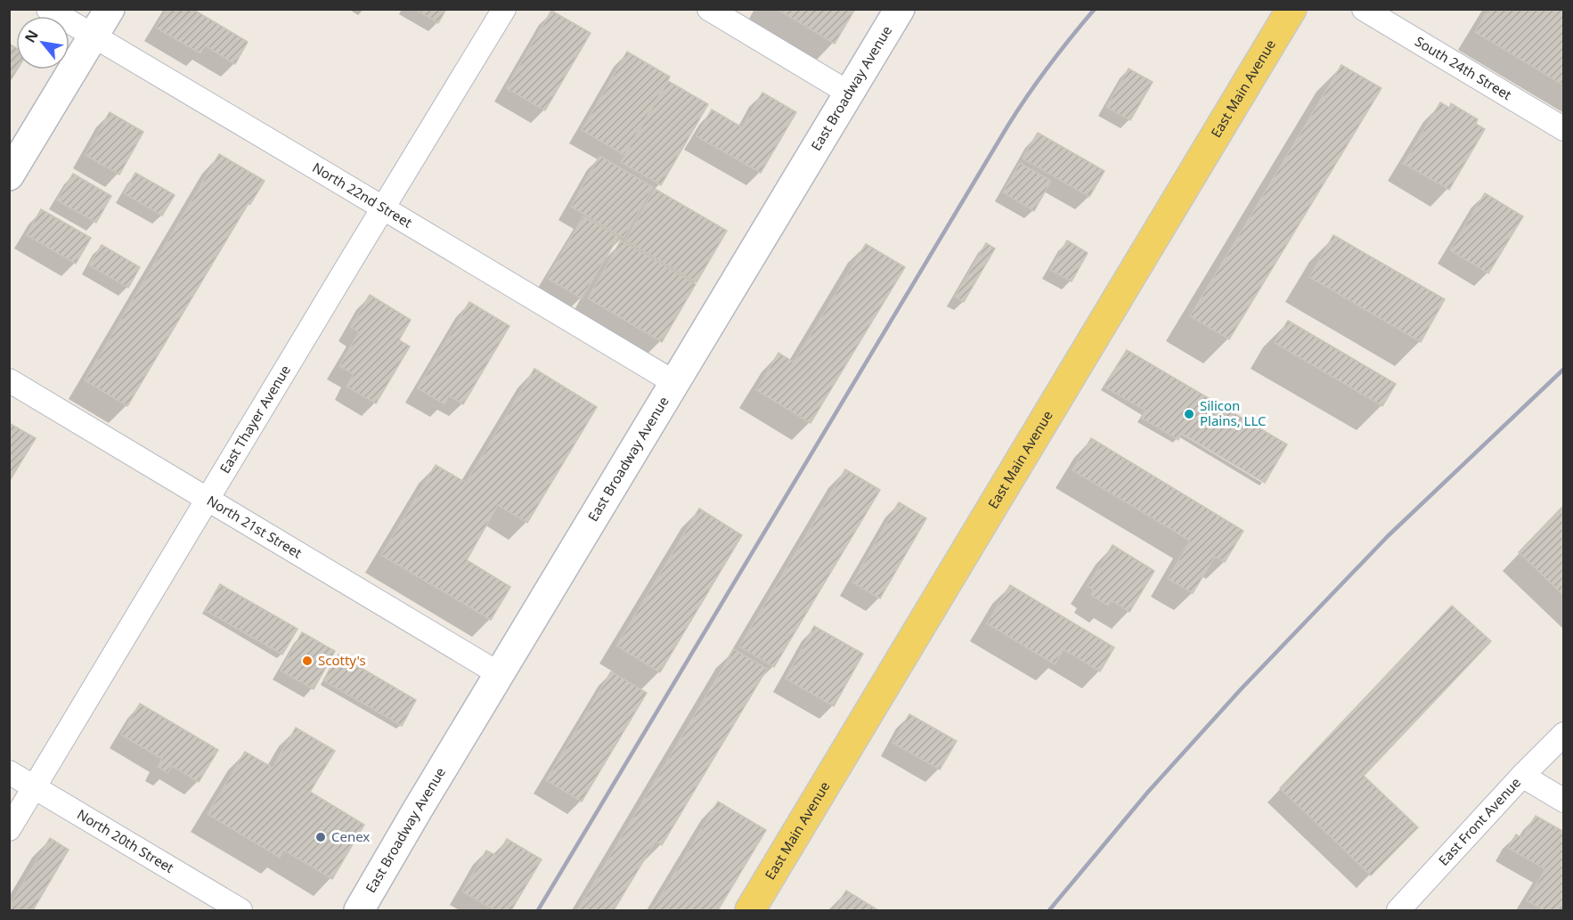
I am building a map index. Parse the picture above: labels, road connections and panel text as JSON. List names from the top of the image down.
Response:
{
  "streets": {
    "main road": ["East Main Avenue"],
    "street": [
      "South 24th Street",
      "East Broadway Avenue",
      "North 22nd Street",
      "East Thayer Avenue",
      "North 21st Street",
      "East Front Avenue",
      "North 20th Street"
    ]
  },
  "crossings": [
    ["East Broadway Avenue", "North 22nd Street"],
    ["East Broadway Avenue", "North 21st Street"],
    ["North 22nd Street", "East Thayer Avenue"],
    ["East Thayer Avenue", "North 21st Street"],
    ["East Thayer Avenue", "North 20th Street"]
  ],
  "places": ["Silicon Plains, LLC", "Scotty's", "Cenex"],
  "north": "top left"
}
